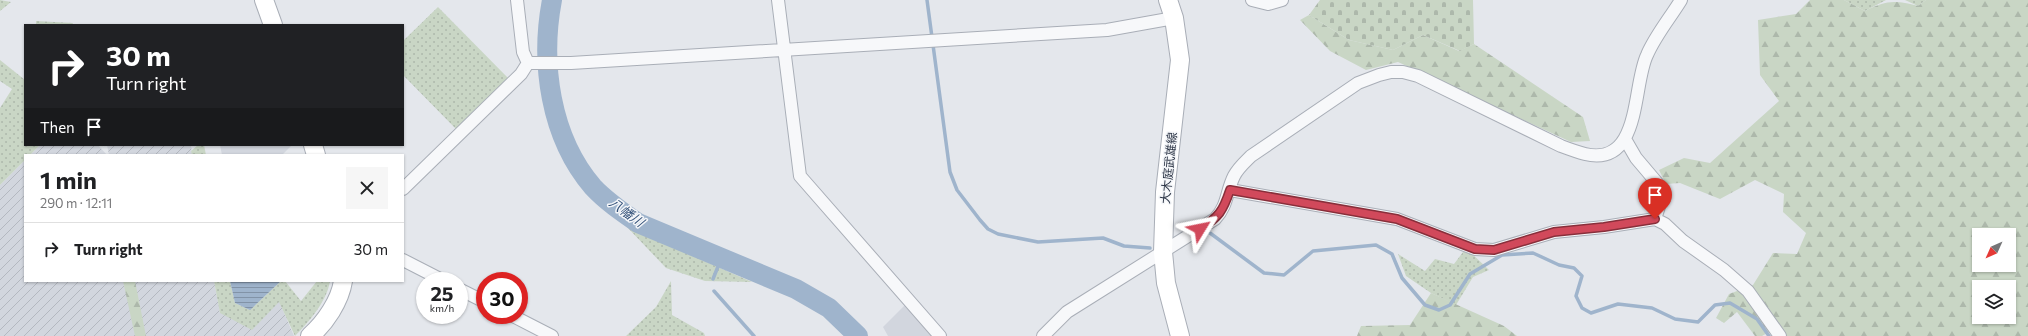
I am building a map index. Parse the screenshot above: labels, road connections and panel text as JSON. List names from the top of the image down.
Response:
{
  "streets": {
    "main road": ["大木庭武雄線"]
  },
  "water": ["八幡川"],
  "north": "bottom left",
  "page": {
    "turn": ["30 m", "Turn right"],
    "then": "Then",
    "heading": ["1 min", "290 m · 12:11"],
    "list": [
      {
        "name": "Turn right",
        "value": "30 m"
      }
    ],
    "speed": "25 km/h",
    "limit": "30"
  }
}
